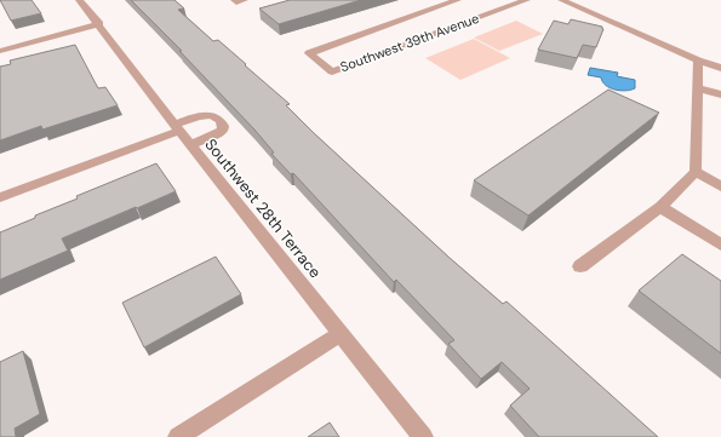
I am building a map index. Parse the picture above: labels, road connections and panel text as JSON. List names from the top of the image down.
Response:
{
  "streets": {
    "street": ["Southwest 39th Avenue", "Southwest 28th Terrace"]
  }
}
